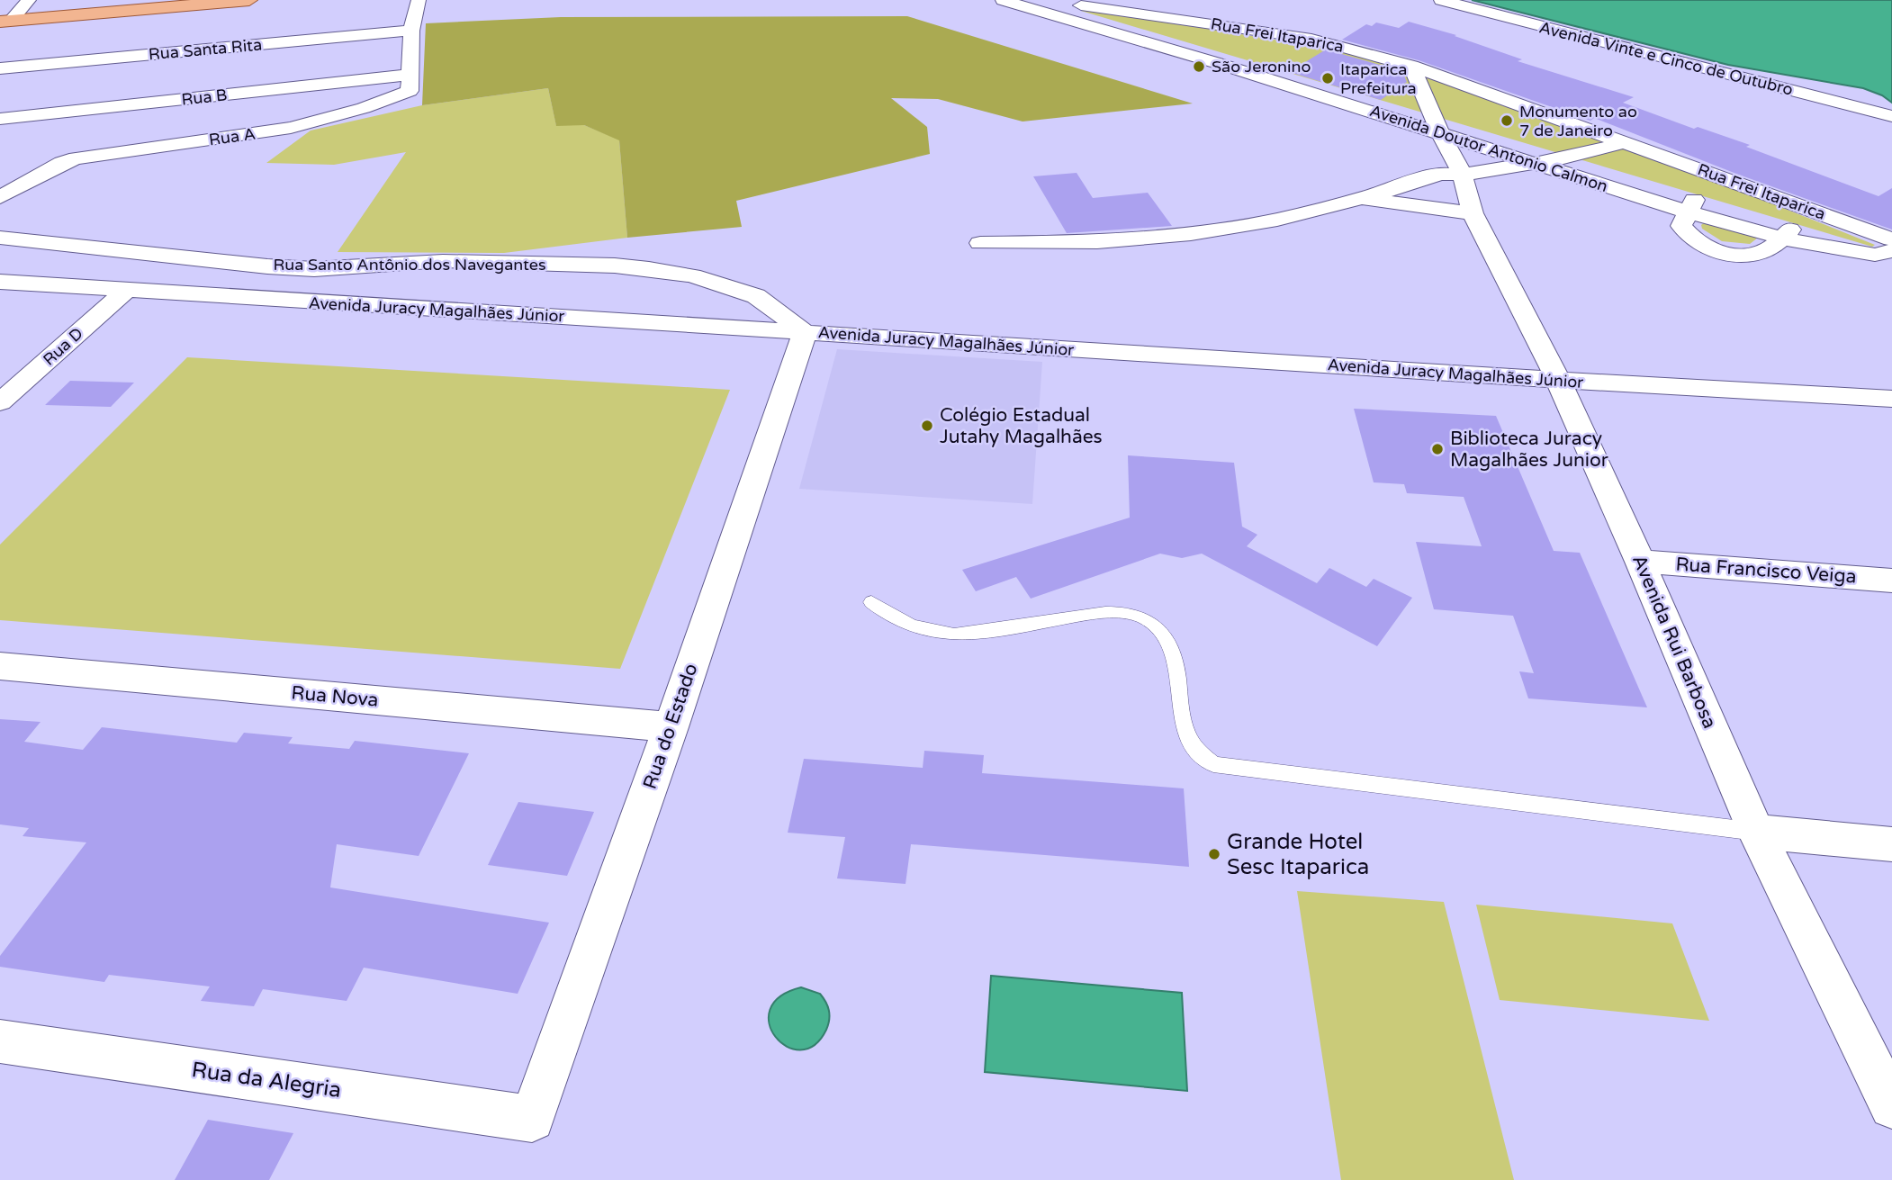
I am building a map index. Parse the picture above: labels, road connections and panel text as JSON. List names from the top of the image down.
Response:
{
  "streets": {
    "street": [
      "Rua Frei Itaparica",
      "Rua Santa Rita",
      "Avenida Vinte e Cinco de Outubro",
      "Rua B",
      "Rua A",
      "Avenida Doutor Antonio Calmon",
      "Rua Santo Antônio dos Navegantes",
      "Avenida Juracy Magalhães Júnior",
      "Rua D",
      "Rua Francisco Veiga",
      "Avenida Rui Barbosa",
      "Rua Nova",
      "Rua do Estado",
      "Rua da Alegria"
    ]
  },
  "crossings": [
    ["Rua Frei Itaparica", "Avenida Rui Barbosa"],
    ["Rua Santa Rita", "Rua A"],
    ["Rua B", "Rua A"],
    ["Avenida Doutor Antonio Calmon", "Avenida Rui Barbosa"],
    ["Rua Santo Antônio dos Navegantes", "Avenida Juracy Magalhães Júnior"],
    ["Rua Santo Antônio dos Navegantes", "Rua do Estado"],
    ["Avenida Juracy Magalhães Júnior", "Rua D"],
    ["Avenida Juracy Magalhães Júnior", "Avenida Rui Barbosa"],
    ["Avenida Juracy Magalhães Júnior", "Rua do Estado"],
    ["Rua Francisco Veiga", "Avenida Rui Barbosa"],
    ["Rua Nova", "Rua do Estado"],
    ["Rua do Estado", "Rua da Alegria"]
  ],
  "places": [
    "São Jeronino",
    "Itaparica Prefeitura",
    "Monumento ao 7 de Janeiro",
    "Colégio Estadual Jutahy Magalhães",
    "Biblioteca Juracy Magalhães Junior",
    "Grande Hotel Sesc Itaparica"
  ]
}
